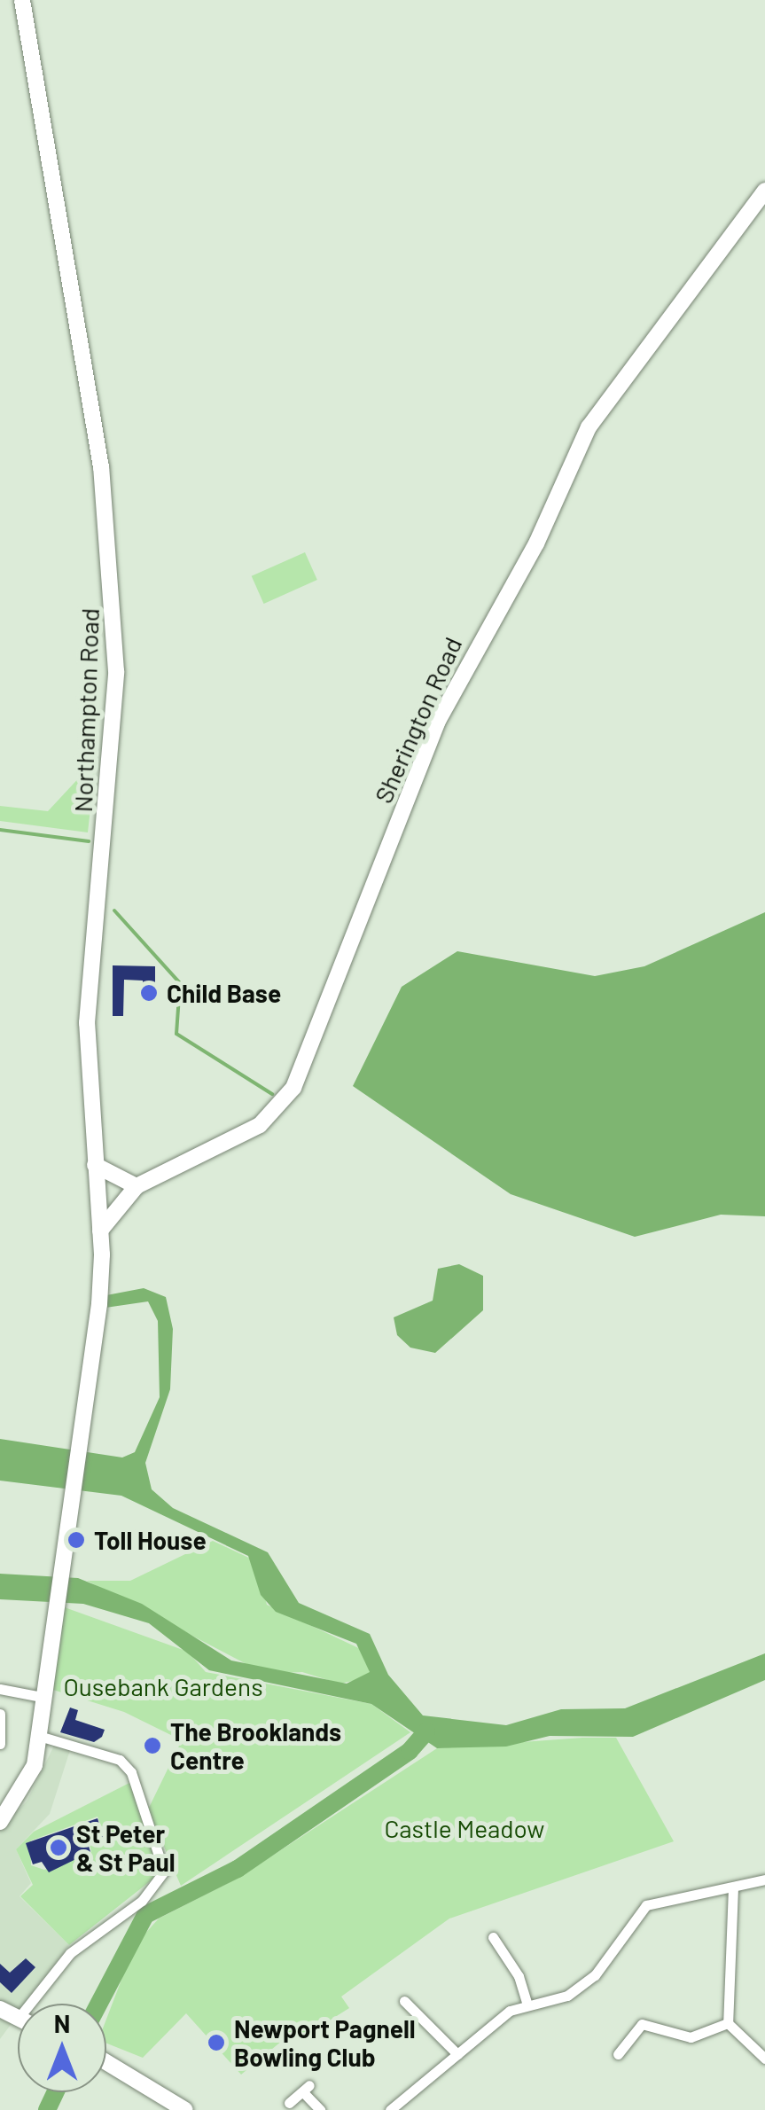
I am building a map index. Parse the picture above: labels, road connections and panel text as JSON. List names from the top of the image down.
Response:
{
  "streets": {
    "main road": ["Northampton Road", "Sherington Road"]
  },
  "crossings": [
    ["Northampton Road", "Sherington Road"]
  ],
  "parks": ["Ousebank Gardens", "Castle Meadow"],
  "places": [
    "Child Base",
    "Toll House",
    "The Brooklands Centre",
    "St Peter & St Paul",
    "Newport Pagnell Bowling Club"
  ],
  "north": "top"
}
